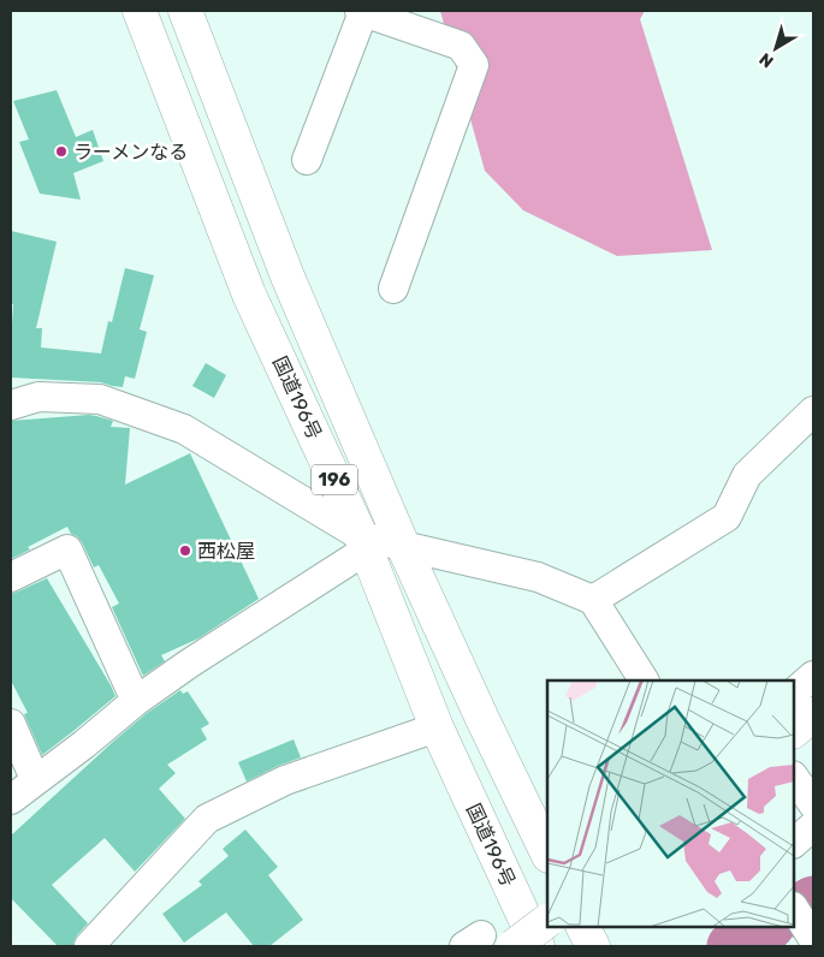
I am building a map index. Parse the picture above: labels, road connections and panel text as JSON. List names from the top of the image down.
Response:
{
  "streets": {
    "highway": ["国道196号", "196"]
  },
  "places": ["ラーメンなる", "西松屋"],
  "north": "bottom left"
}
